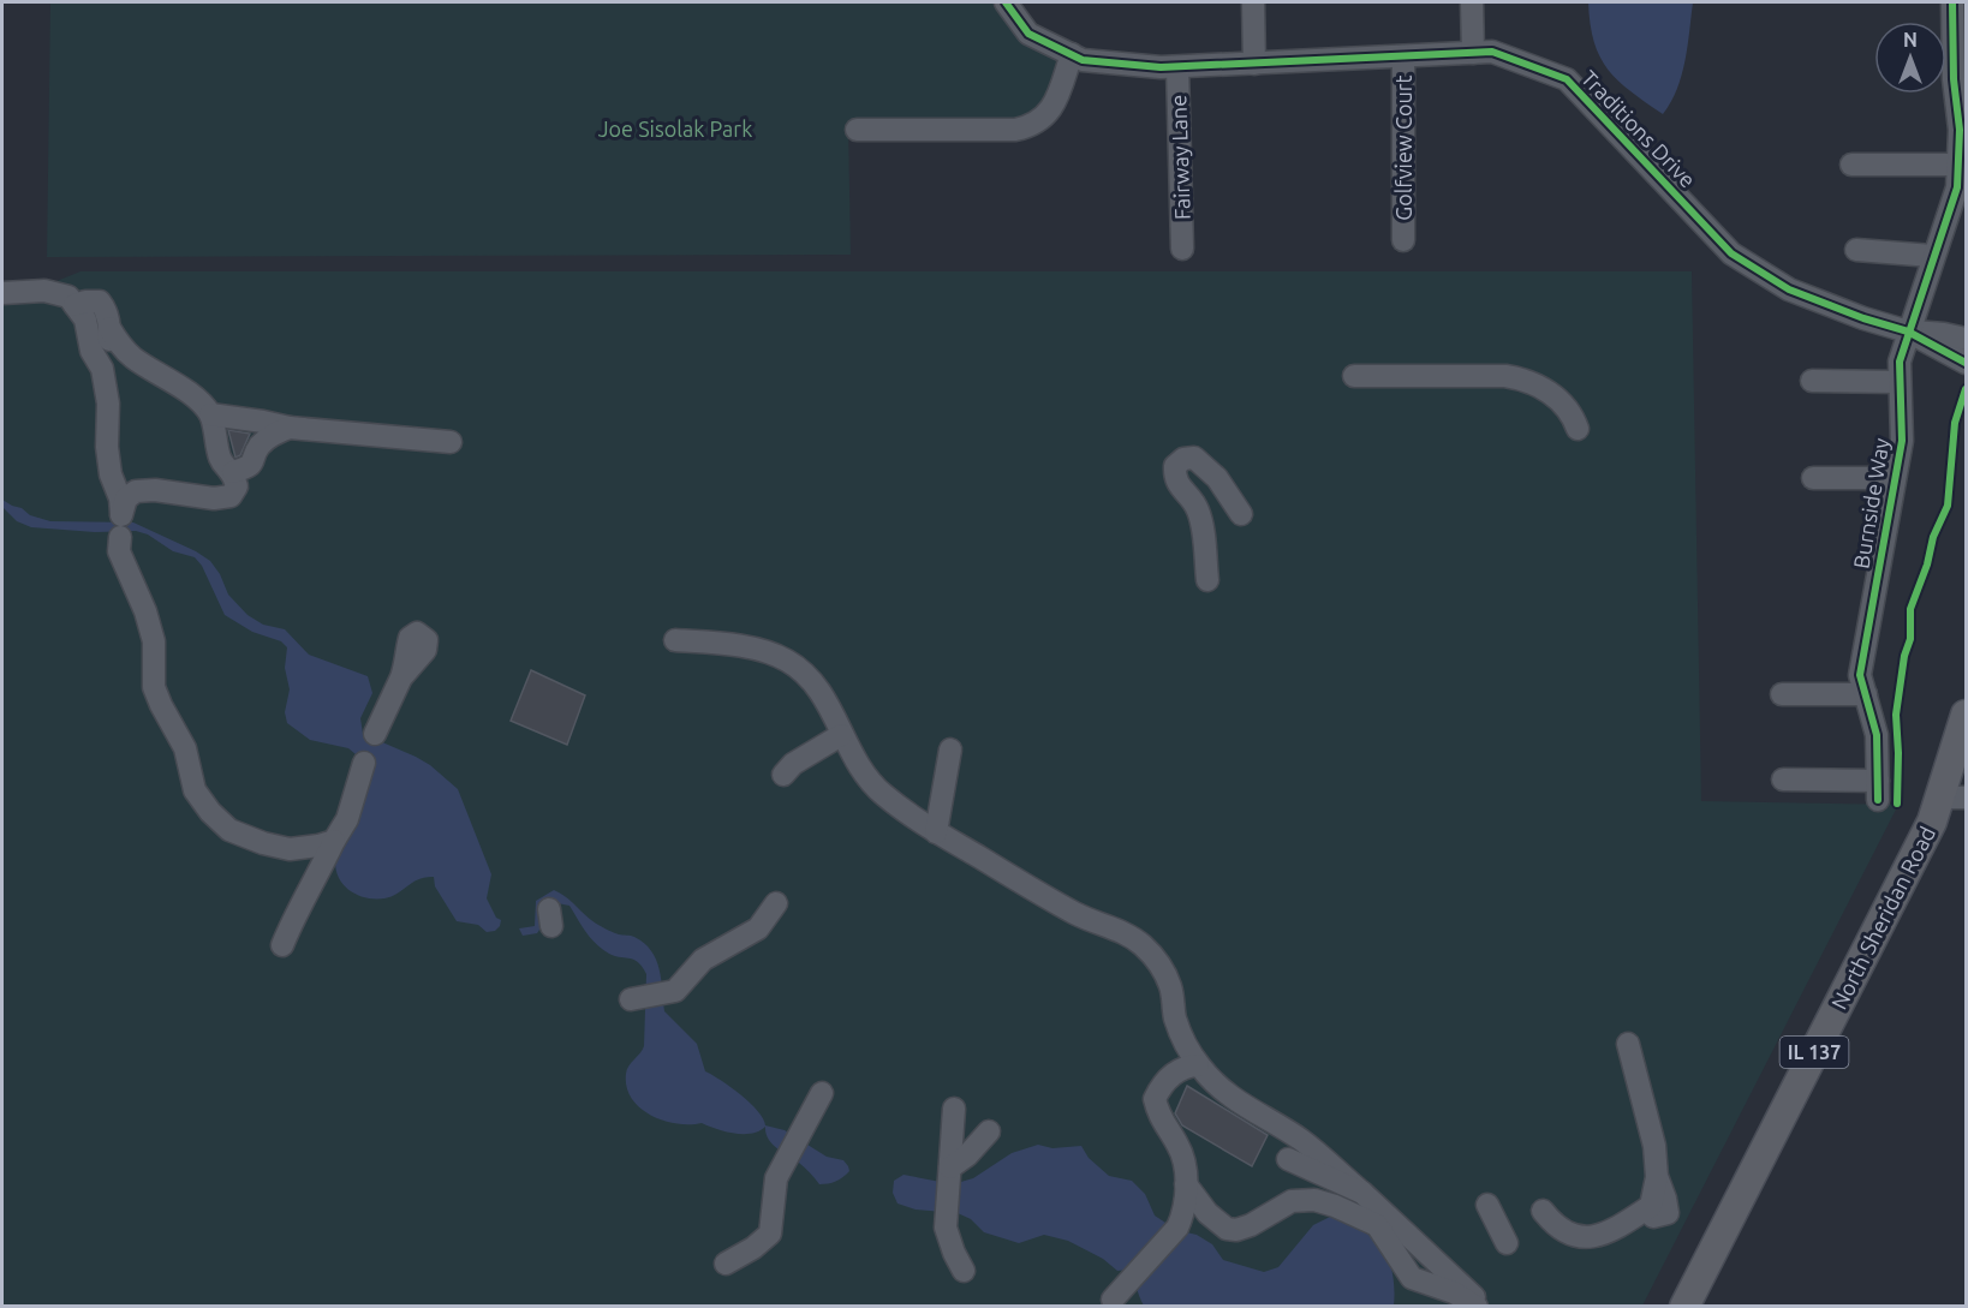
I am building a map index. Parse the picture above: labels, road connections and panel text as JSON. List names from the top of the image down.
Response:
{
  "streets": {
    "main road": ["North Sheridan Road", "IL 137"],
    "street": [
      "Traditions Drive",
      "Golfview Court",
      "Fairway Lane",
      "Burnside Way"
    ]
  },
  "crossings": [
    ["Traditions Drive", "Golfview Court"],
    ["Traditions Drive", "Fairway Lane"],
    ["Traditions Drive", "Burnside Way"]
  ],
  "parks": ["Joe Sisolak Park"],
  "north": "top"
}
